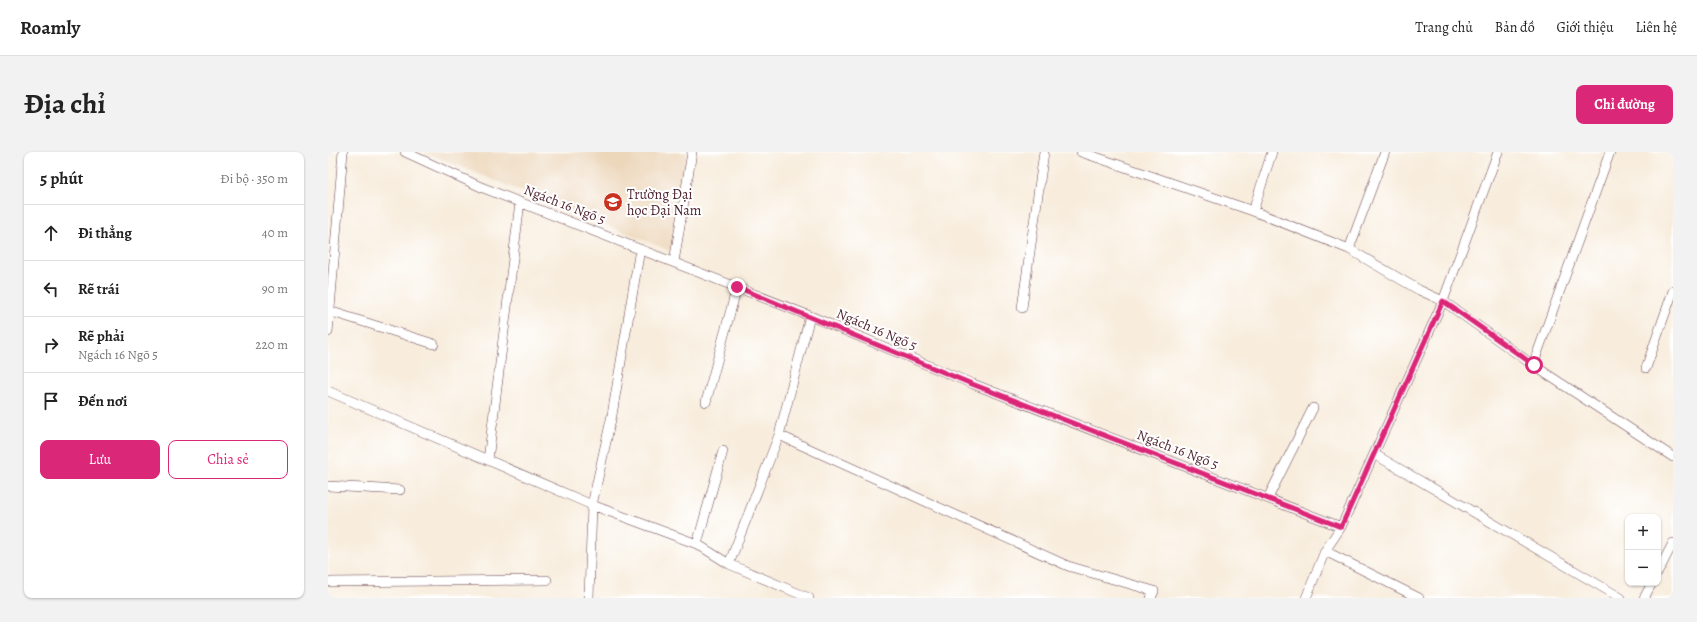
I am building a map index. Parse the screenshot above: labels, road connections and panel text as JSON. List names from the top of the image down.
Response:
{
  "streets": {
    "lane": ["Ngách 16 Ngõ 5"]
  },
  "places": {
    "school or university": ["Trường Đại học Đại Nam"]
  },
  "page": {
    "header": "Roamly",
    "nav": [
      "Trang chủ",
      "Bản đồ",
      "Giới thiệu",
      "Liên hệ"
    ],
    "title": "Địa chỉ",
    "buttons": [
      "Chỉ đường",
      ["Lưu", "Chia sẻ"]
    ],
    "heading": ["5 phút", "Đi bộ · 350 m"],
    "list": [
      ["Đi thẳng", "40 m"],
      ["Rẽ trái", "90 m"],
      ["Rẽ phải", "Ngách 16 Ngõ 5", "220 m"],
      "Đến nơi"
    ],
    "map_buttons": ["+", "−"]
  }
}
